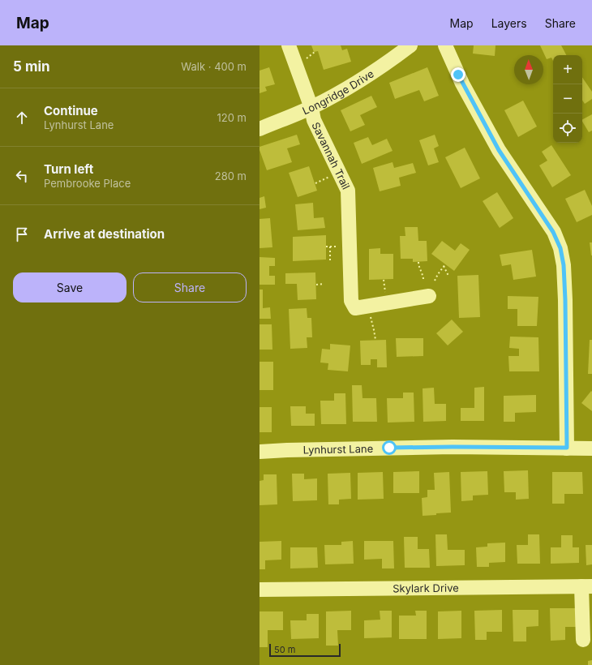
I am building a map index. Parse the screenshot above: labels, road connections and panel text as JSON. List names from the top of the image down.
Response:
{
  "streets": {
    "street": [
      "Longridge Drive",
      "Savannah Trail",
      "Lynhurst Lane",
      "Skylark Drive"
    ]
  },
  "crossings": [
    ["Longridge Drive", "Savannah Trail"]
  ],
  "scale_bar": "50 m",
  "north": "top",
  "page": {
    "header": "Map",
    "nav": ["Map", "Layers", "Share"],
    "heading": ["5 min", "Walk · 400 m"],
    "map_buttons": ["+", "−"],
    "list": [
      ["Continue", "Lynhurst Lane", "120 m"],
      ["Turn left", "Pembrooke Place", "280 m"],
      "Arrive at destination"
    ],
    "buttons": ["Save", "Share"],
    "scale": "50 m"
  }
}
